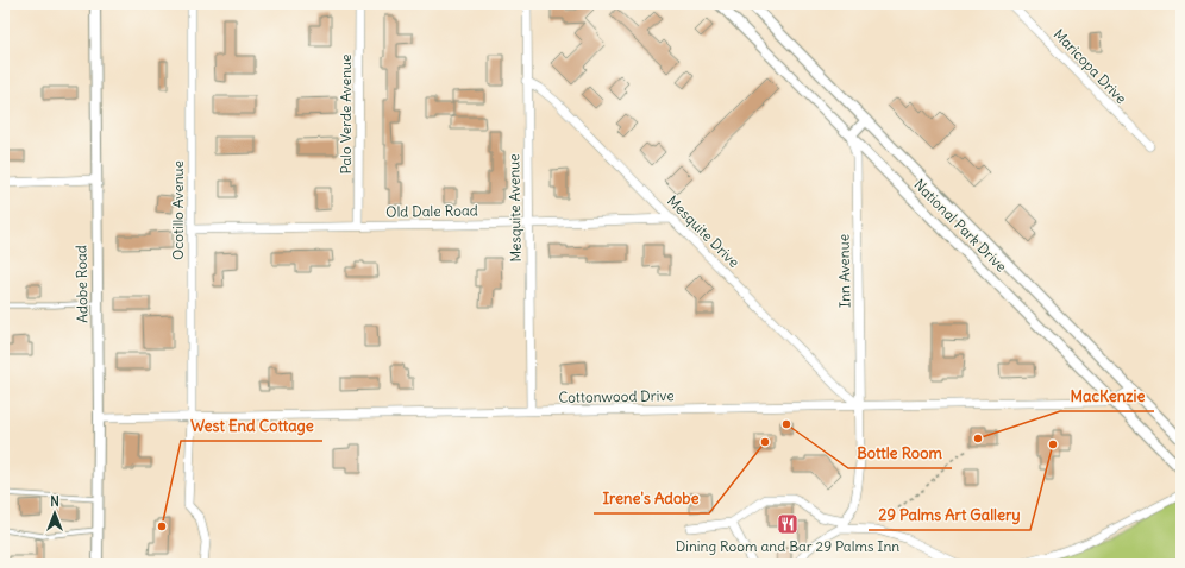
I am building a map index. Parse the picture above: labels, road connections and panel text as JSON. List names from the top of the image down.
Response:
{
  "streets": {
    "street": [
      "Maricopa Drive",
      "Palo Verde Avenue",
      "Mesquite Avenue",
      "Ocotillo Avenue",
      "Old Dale Road",
      "National Park Drive",
      "Mesquite Drive",
      "Inn Avenue",
      "Adobe Road",
      "Cottonwood Drive"
    ]
  },
  "crossings": [
    ["Palo Verde Avenue", "Old Dale Road"],
    ["Mesquite Avenue", "Old Dale Road"],
    ["Mesquite Avenue", "Mesquite Drive"],
    ["Mesquite Avenue", "Cottonwood Drive"],
    ["Ocotillo Avenue", "Old Dale Road"],
    ["Ocotillo Avenue", "Cottonwood Drive"],
    ["Old Dale Road", "Mesquite Drive"],
    ["National Park Drive", "Inn Avenue"],
    ["National Park Drive", "Cottonwood Drive"],
    ["Mesquite Drive", "Inn Avenue"],
    ["Mesquite Drive", "Cottonwood Drive"],
    ["Inn Avenue", "Cottonwood Drive"],
    ["Adobe Road", "Cottonwood Drive"]
  ],
  "places": {
    "other": [
      "Bottle Room",
      "MacKenzie",
      "Irene's Adobe",
      "29 Palms Art Gallery",
      "West End Cottage"
    ],
    "restaurant": ["Dining Room and Bar 29 Palms Inn"]
  },
  "north": "top"
}
